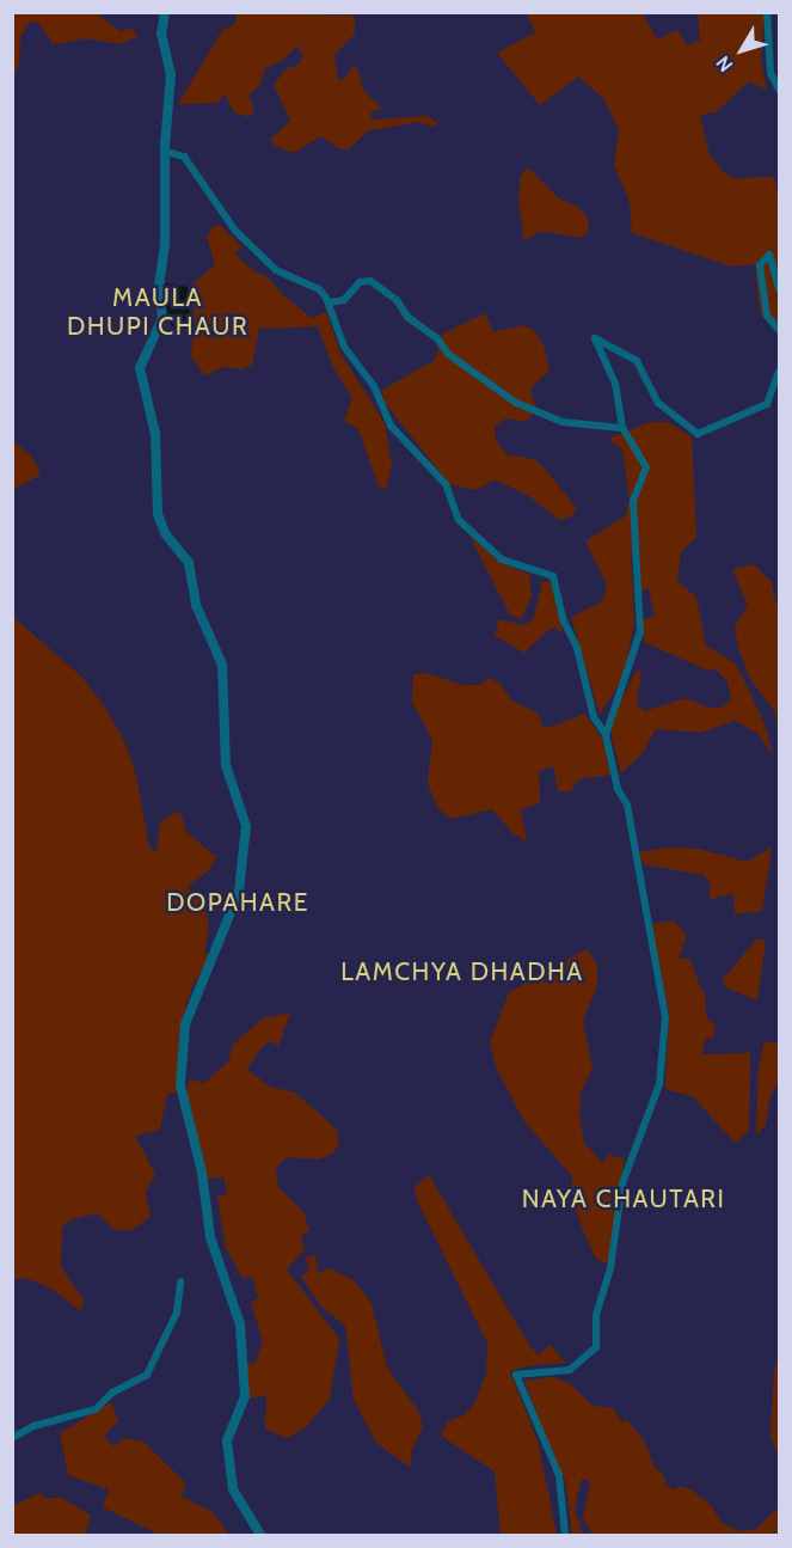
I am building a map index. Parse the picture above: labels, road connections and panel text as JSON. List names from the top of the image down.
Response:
{
  "districts": [
    "MAULA DHUPI CHAUR",
    "DOPAHARE",
    "LAMCHYA DHADHA",
    "NAYA CHAUTARI"
  ],
  "north": "bottom left"
}
